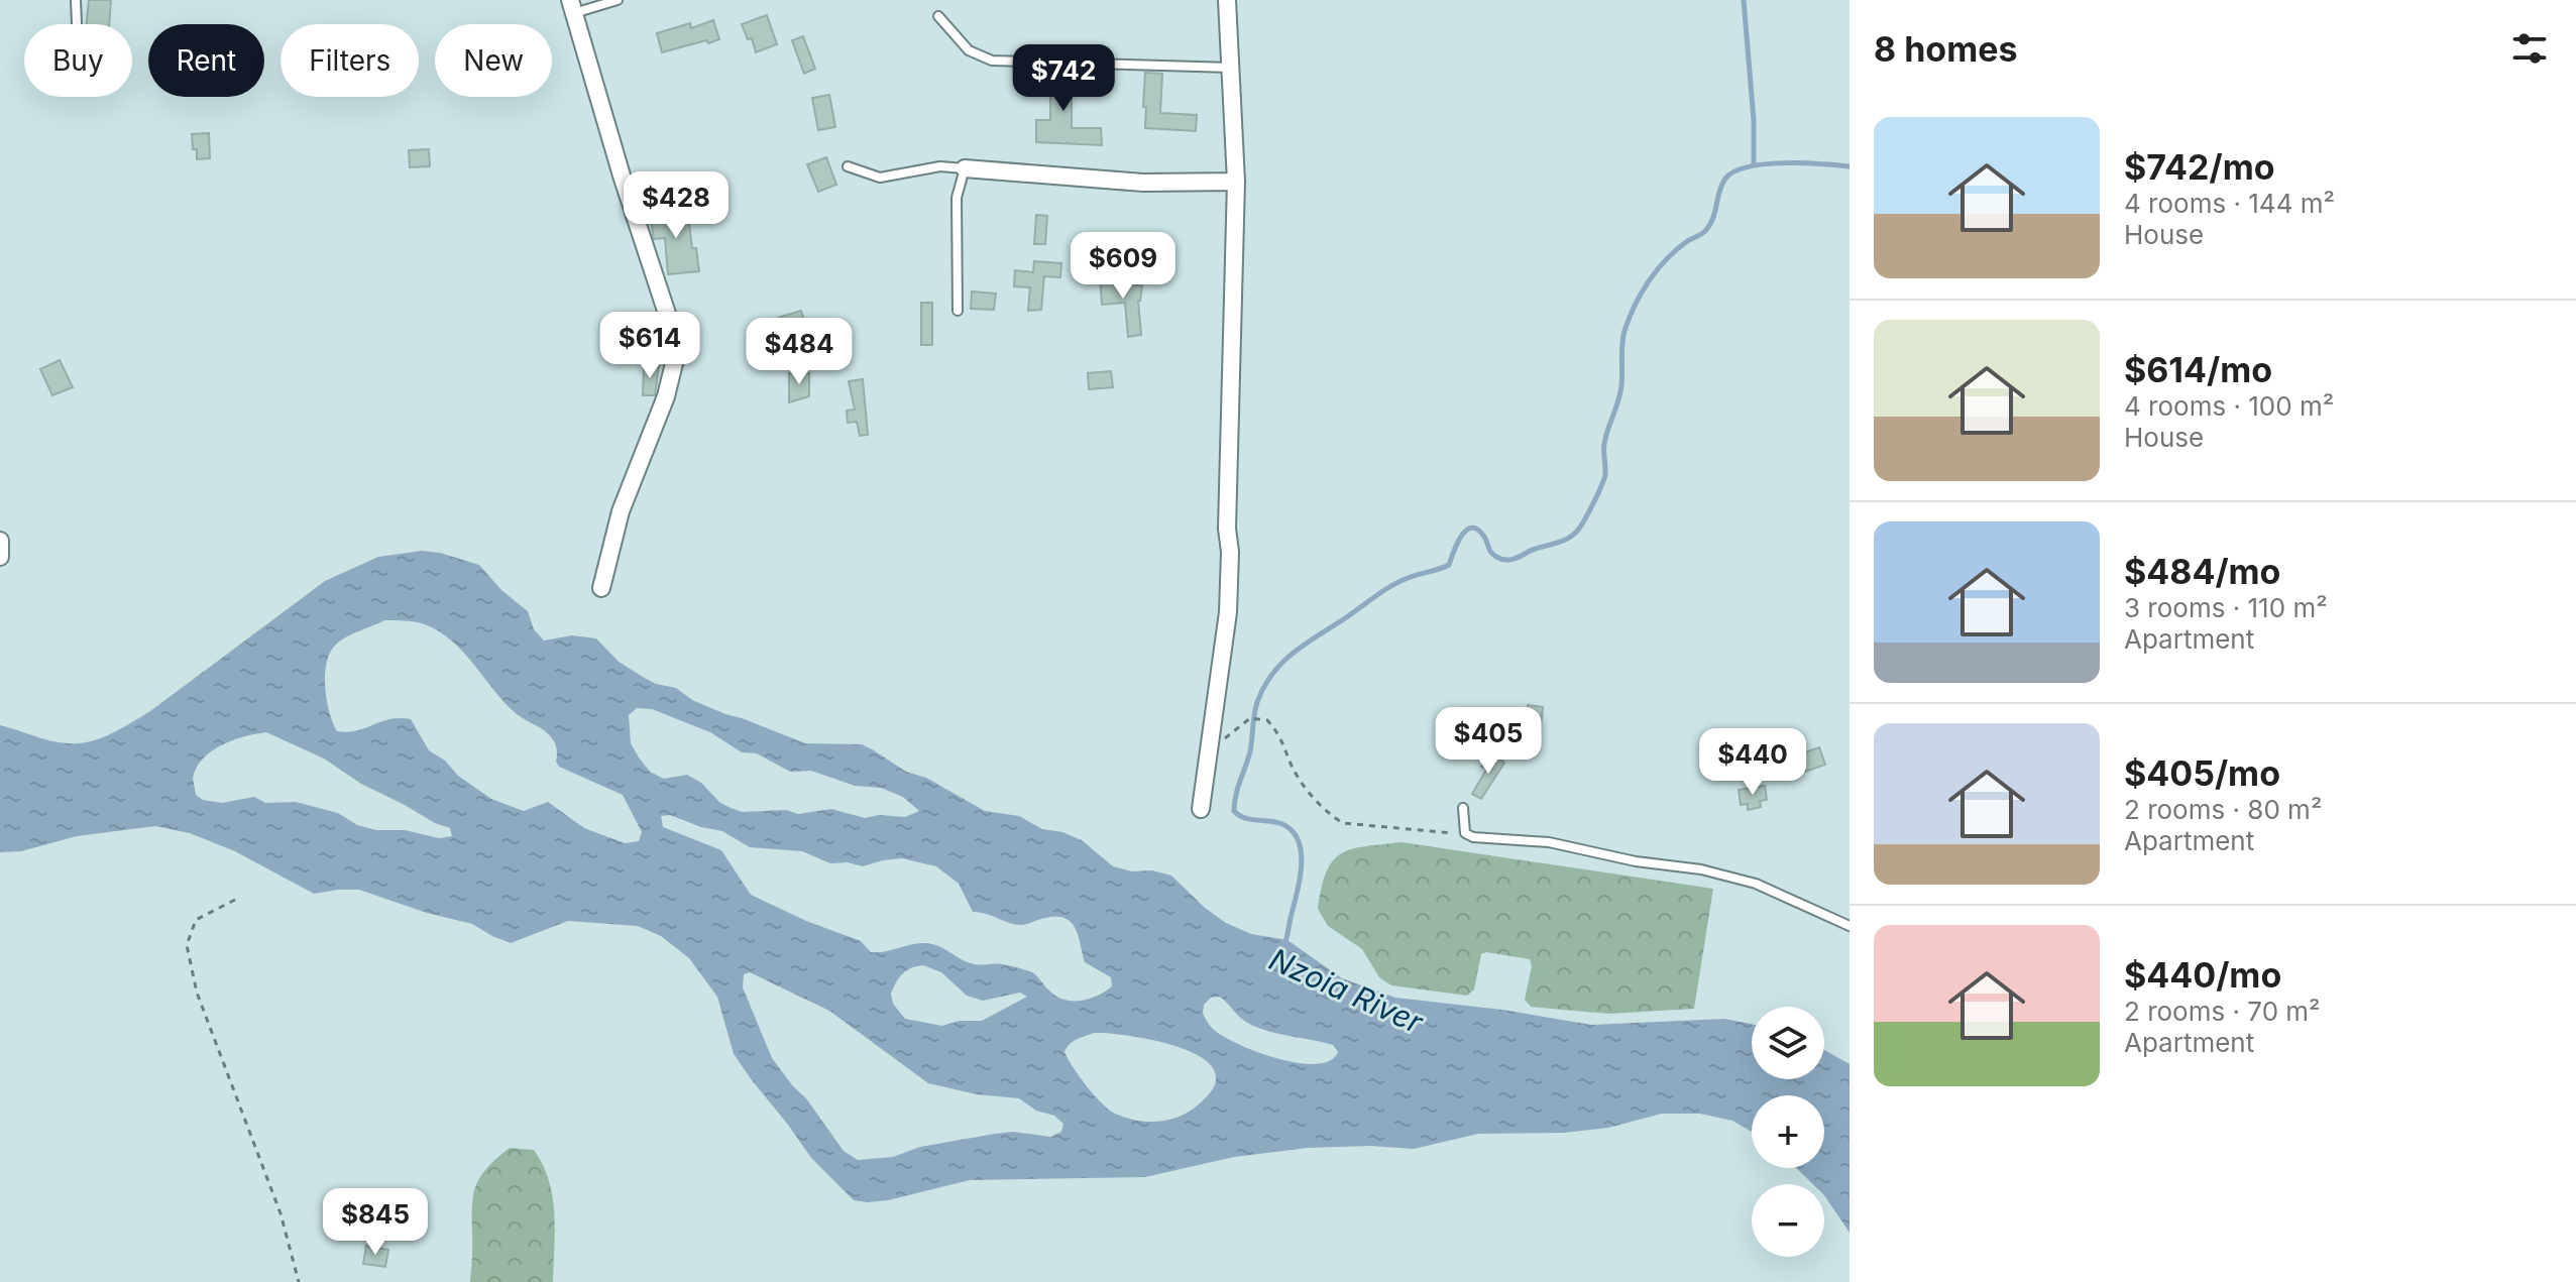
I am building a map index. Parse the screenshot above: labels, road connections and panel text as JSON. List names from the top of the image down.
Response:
{
  "water": ["Nzoia River"],
  "page": {
    "heading": "8 homes",
    "chip": [
      "Buy",
      "Rent",
      "Filters",
      "New"
    ],
    "price": [
      "$742",
      "$428",
      "$609",
      "$614",
      "$484",
      "$405",
      "$440",
      "$845"
    ],
    "list": [
      {
        "name": "$742/mo",
        "note": "4 rooms · 144 m² · House"
      },
      {
        "name": "$614/mo",
        "note": "4 rooms · 100 m² · House"
      },
      {
        "name": "$484/mo",
        "note": "3 rooms · 110 m² · Apartment"
      },
      {
        "name": "$405/mo",
        "note": "2 rooms · 80 m² · Apartment"
      },
      {
        "name": "$440/mo",
        "note": "2 rooms · 70 m² · Apartment"
      }
    ],
    "map_buttons": ["+", "−"]
  }
}
